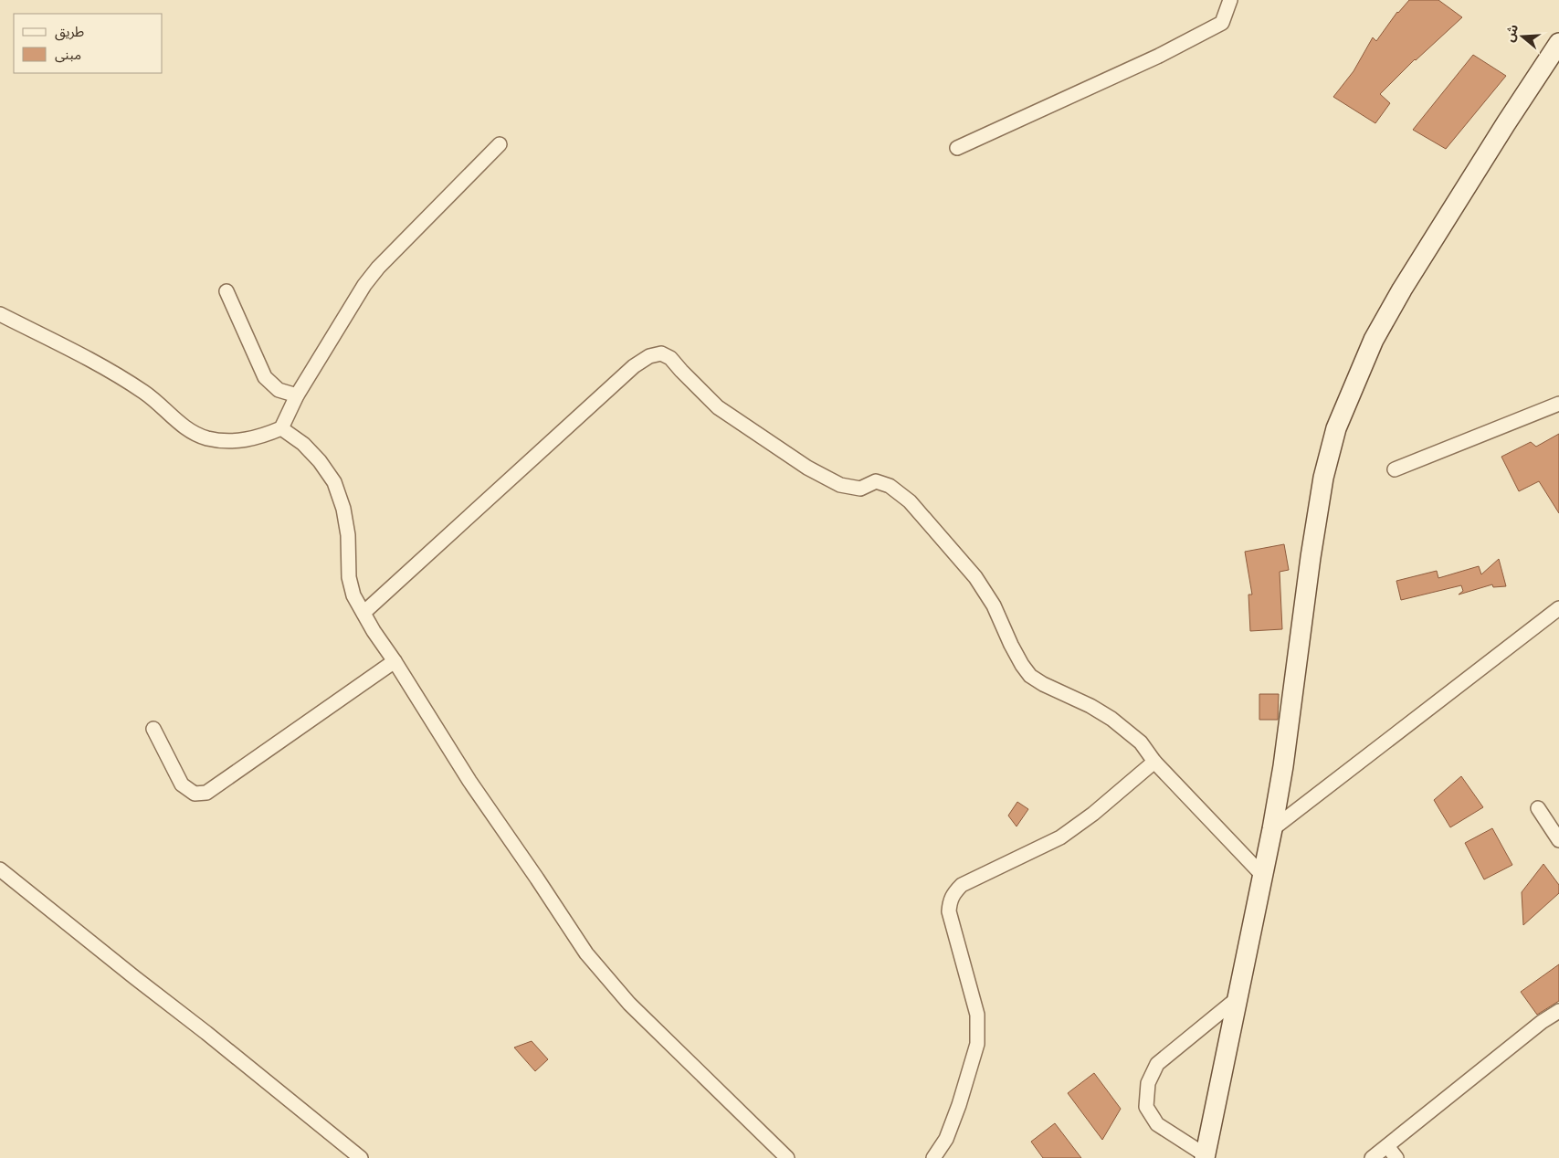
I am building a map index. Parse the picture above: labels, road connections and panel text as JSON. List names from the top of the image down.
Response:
{
  "legend": ["طريق", "مبنى"],
  "north": "left"
}
